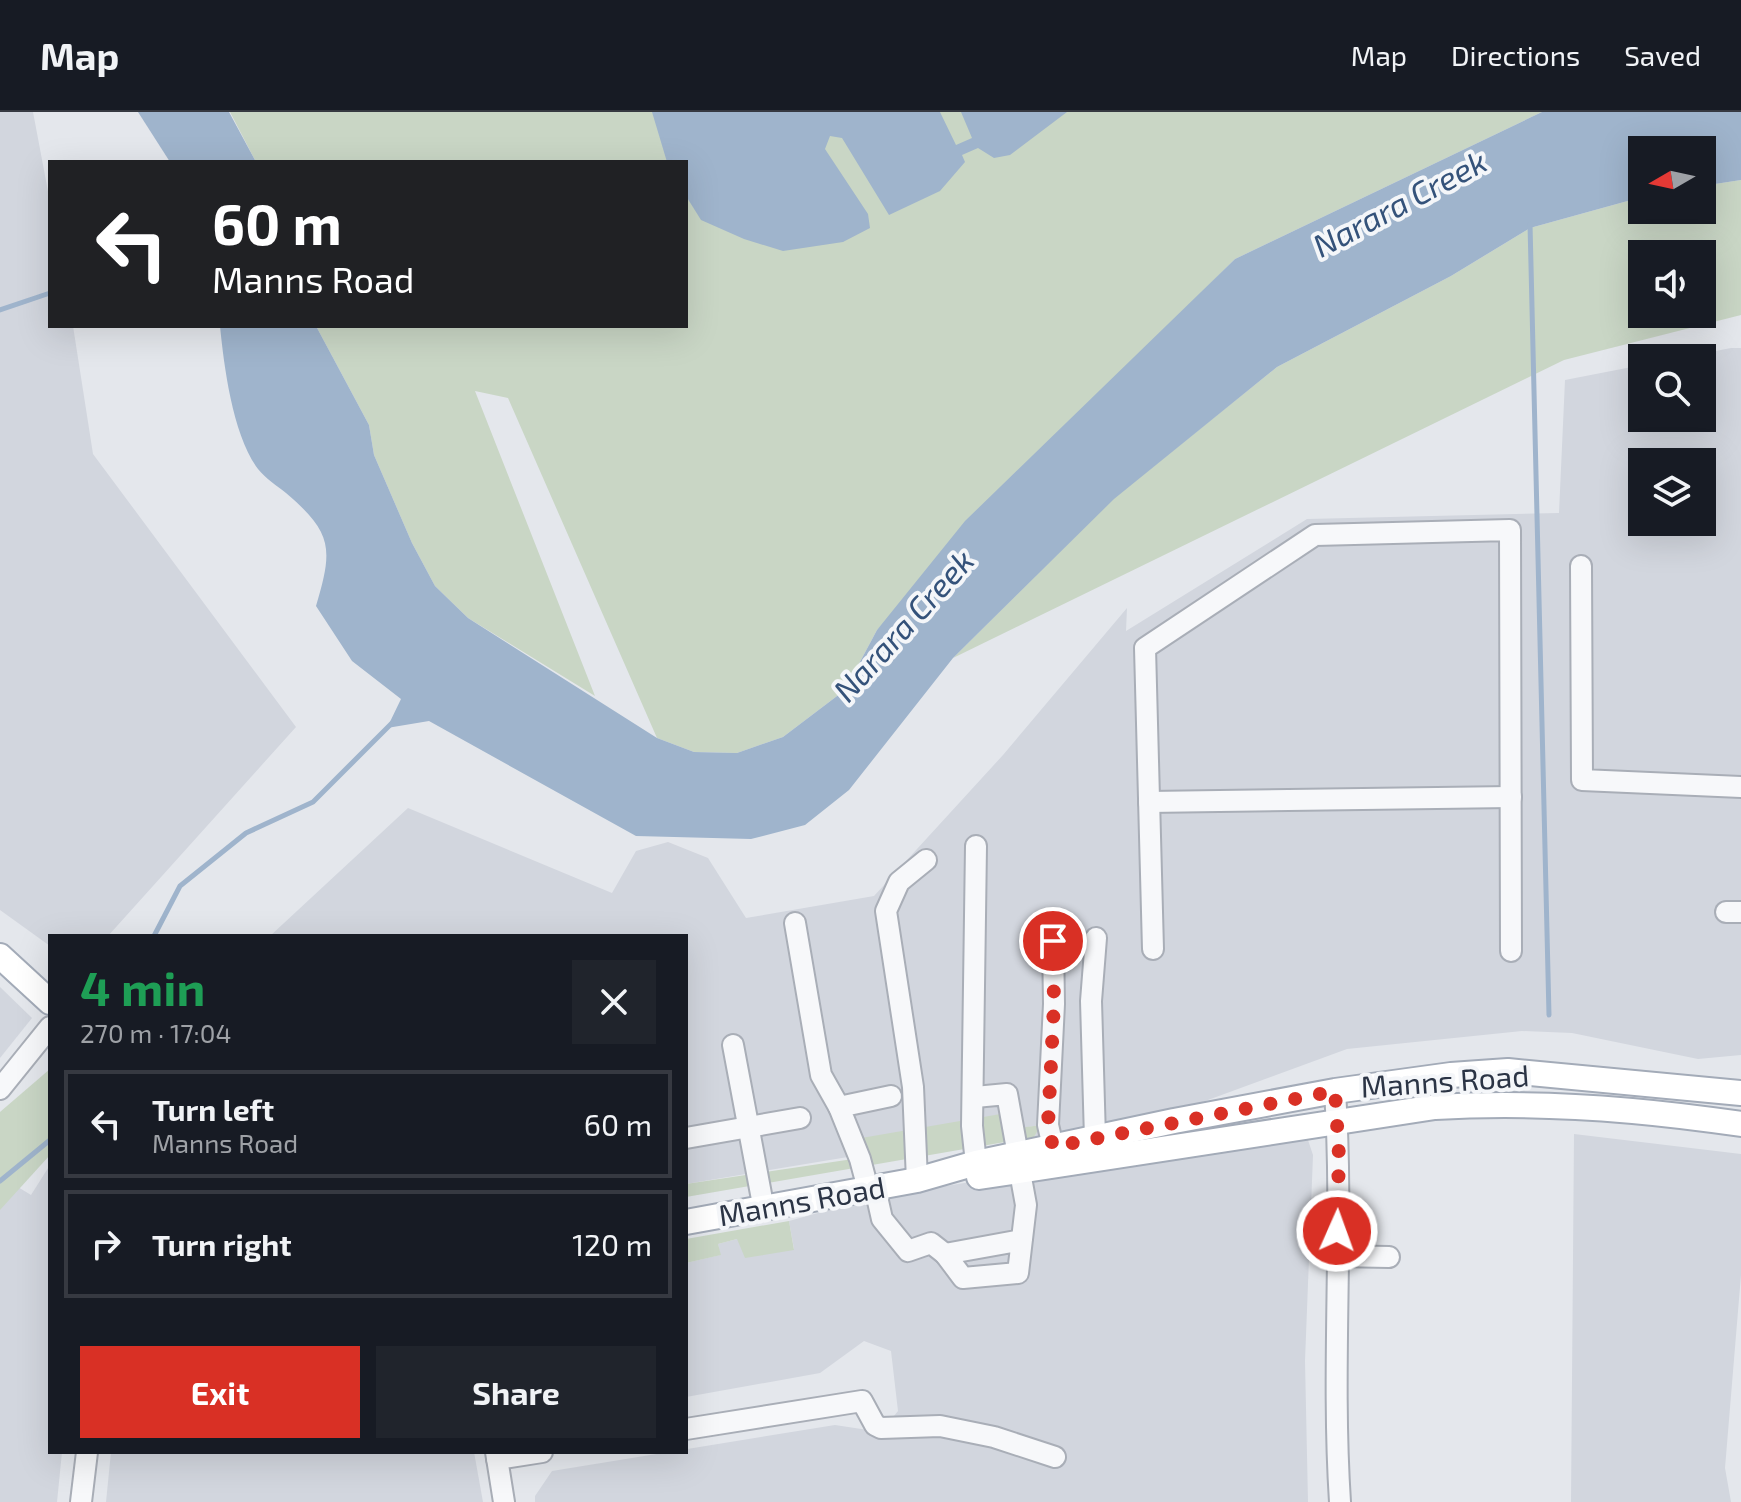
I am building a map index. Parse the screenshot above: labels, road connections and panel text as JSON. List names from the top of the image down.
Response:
{
  "streets": {
    "main road": ["Manns Road"]
  },
  "water": ["Narara Creek"],
  "north": "left",
  "page": {
    "header": "Map",
    "nav": ["Map", "Directions", "Saved"],
    "turn": ["60 m", "Manns Road"],
    "heading": ["4 min", "270 m · 17:04"],
    "list": [
      {
        "name": "Turn left",
        "note": "Manns Road",
        "value": "60 m"
      },
      {
        "name": "Turn right",
        "value": "120 m"
      }
    ],
    "buttons": ["Exit", "Share"]
  }
}
